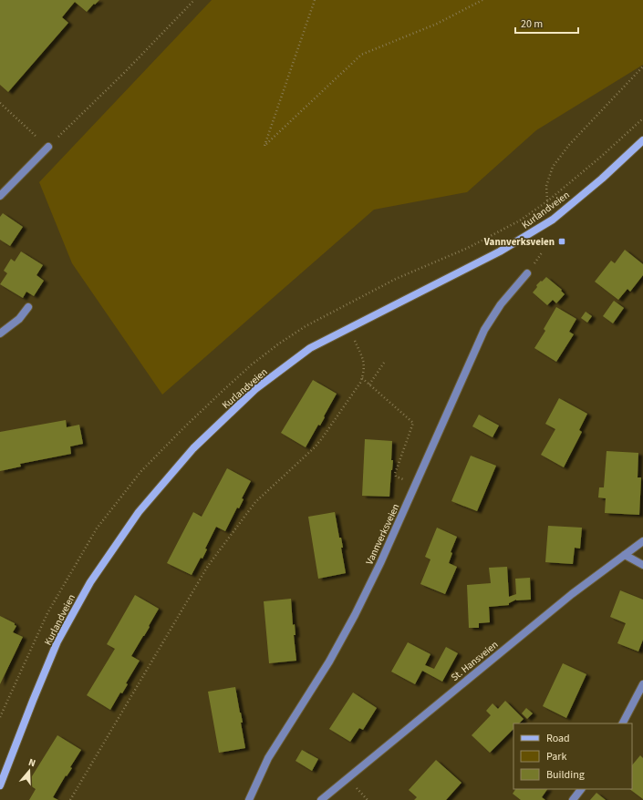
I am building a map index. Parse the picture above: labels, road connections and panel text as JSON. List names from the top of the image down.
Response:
{
  "streets": {
    "main road": ["Kurlandveien"],
    "street": ["Vannverksveien", "St. Hansveien"]
  },
  "places": {
    "transit": ["Vannverksveien"]
  },
  "legend": ["Road", "Park", "Building"],
  "scale_bar": "20 m",
  "north": "top"
}
